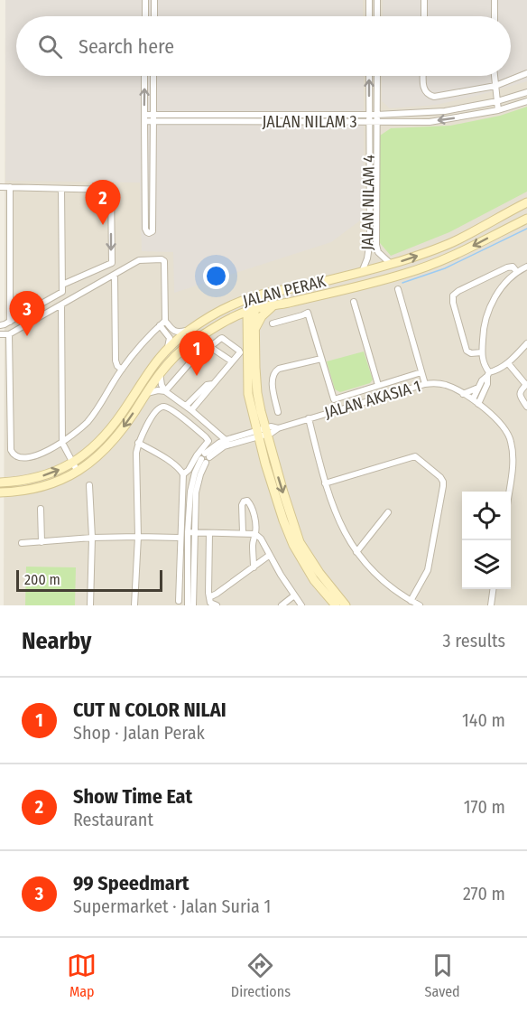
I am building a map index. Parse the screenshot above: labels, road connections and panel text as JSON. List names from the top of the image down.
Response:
{
  "streets": {
    "main road": ["JALAN PERAK"],
    "street": ["JALAN NILAM 3", "JALAN NILAM 4", "JALAN AKASIA 1"]
  },
  "crossings": [
    ["JALAN NILAM 3", "JALAN NILAM 4"],
    ["JALAN NILAM 4", "JALAN PERAK"]
  ],
  "scale_bar": "200 m",
  "page": {
    "search": "Search here",
    "pins": ["2", "3", "1"],
    "scale": "200 m",
    "heading": ["Nearby", "3 results"],
    "list": [
      {
        "mark": "1",
        "name": "CUT N COLOR NILAI",
        "note": "Shop · Jalan Perak",
        "value": "140 m"
      },
      {
        "mark": "2",
        "name": "Show Time Eat",
        "note": "Restaurant",
        "value": "170 m"
      },
      {
        "mark": "3",
        "name": "99 Speedmart",
        "note": "Supermarket · Jalan Suria 1",
        "value": "270 m"
      }
    ],
    "nav": ["Map", "Directions", "Saved"]
  }
}
